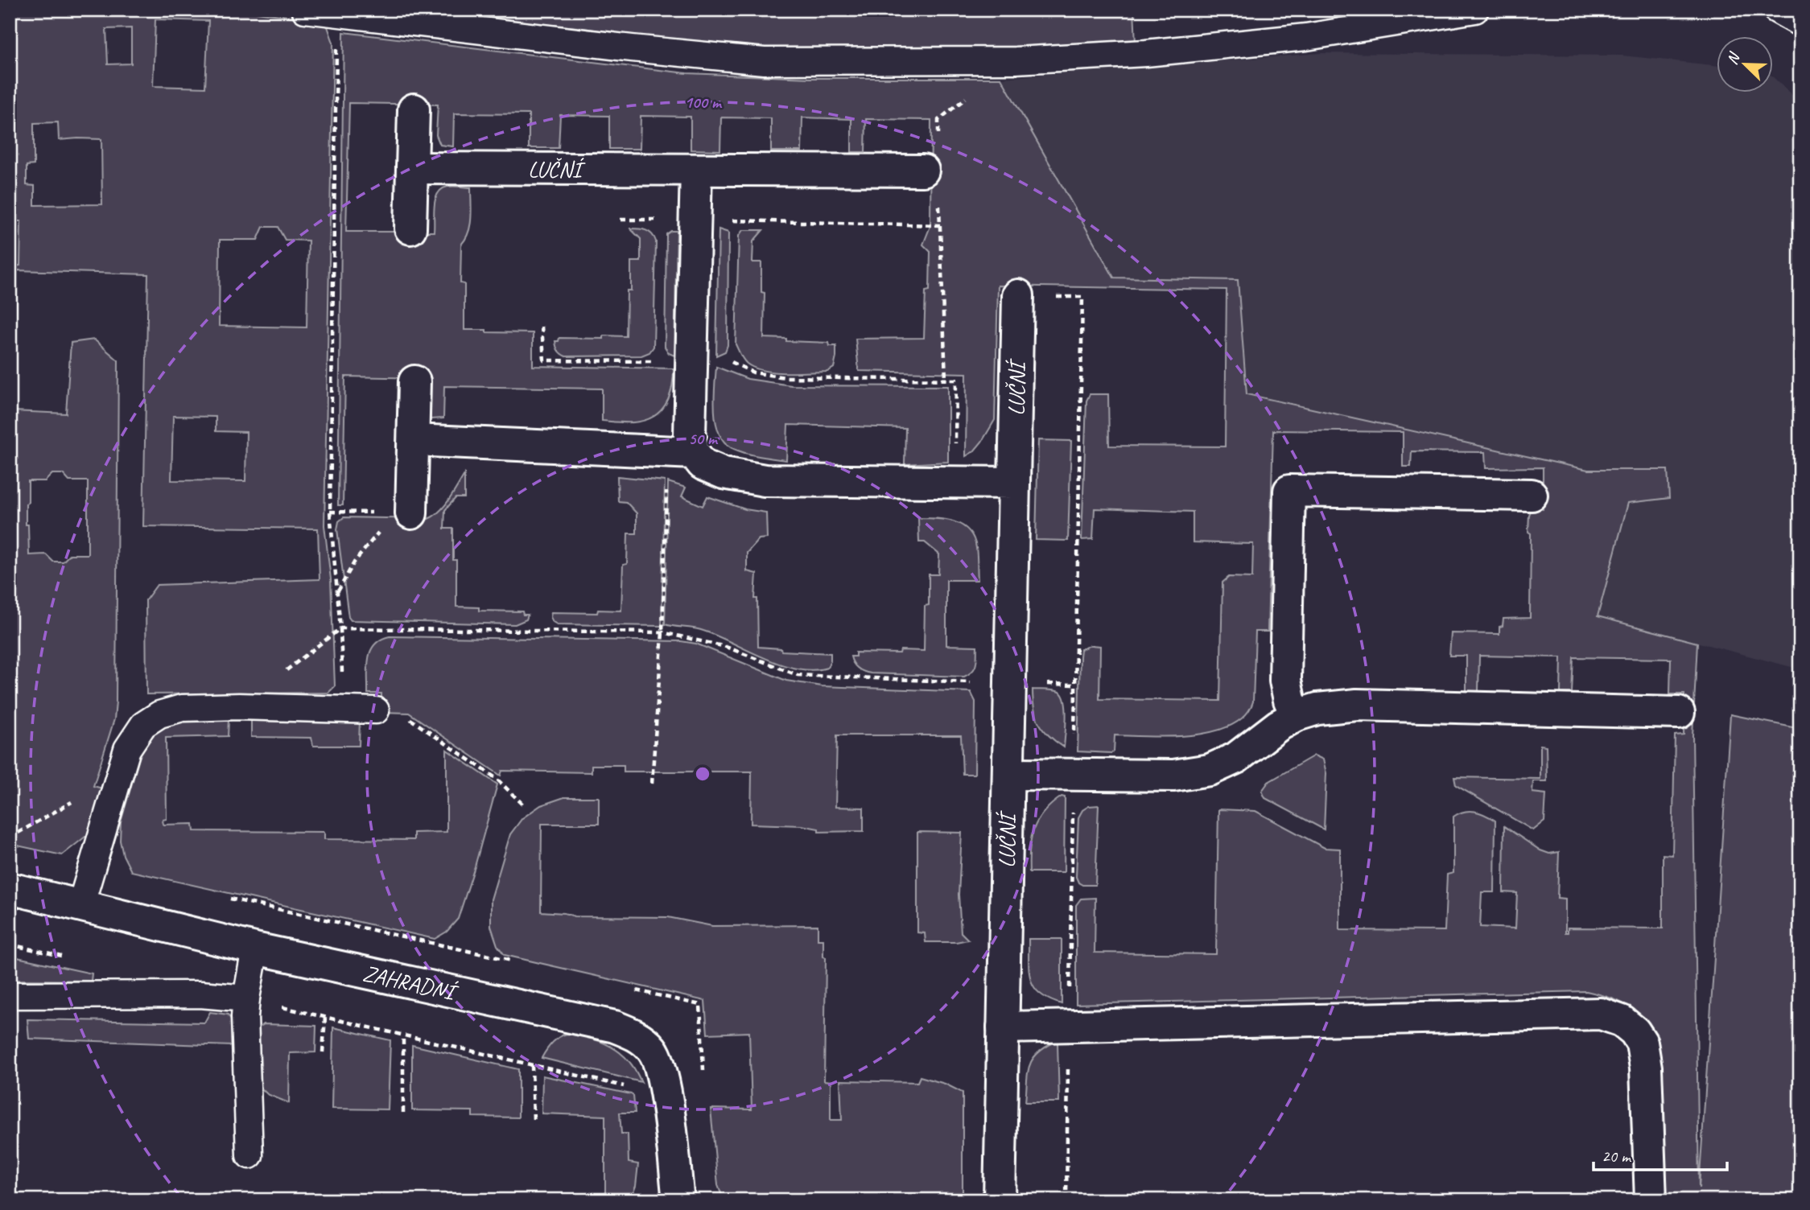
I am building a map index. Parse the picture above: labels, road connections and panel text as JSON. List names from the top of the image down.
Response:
{
  "streets": {
    "street": ["LUČNÍ", "ZAHRADNÍ"]
  },
  "scale_bar": "20 m",
  "north": "top left",
  "rings": ["100 m", "50 m"]
}
